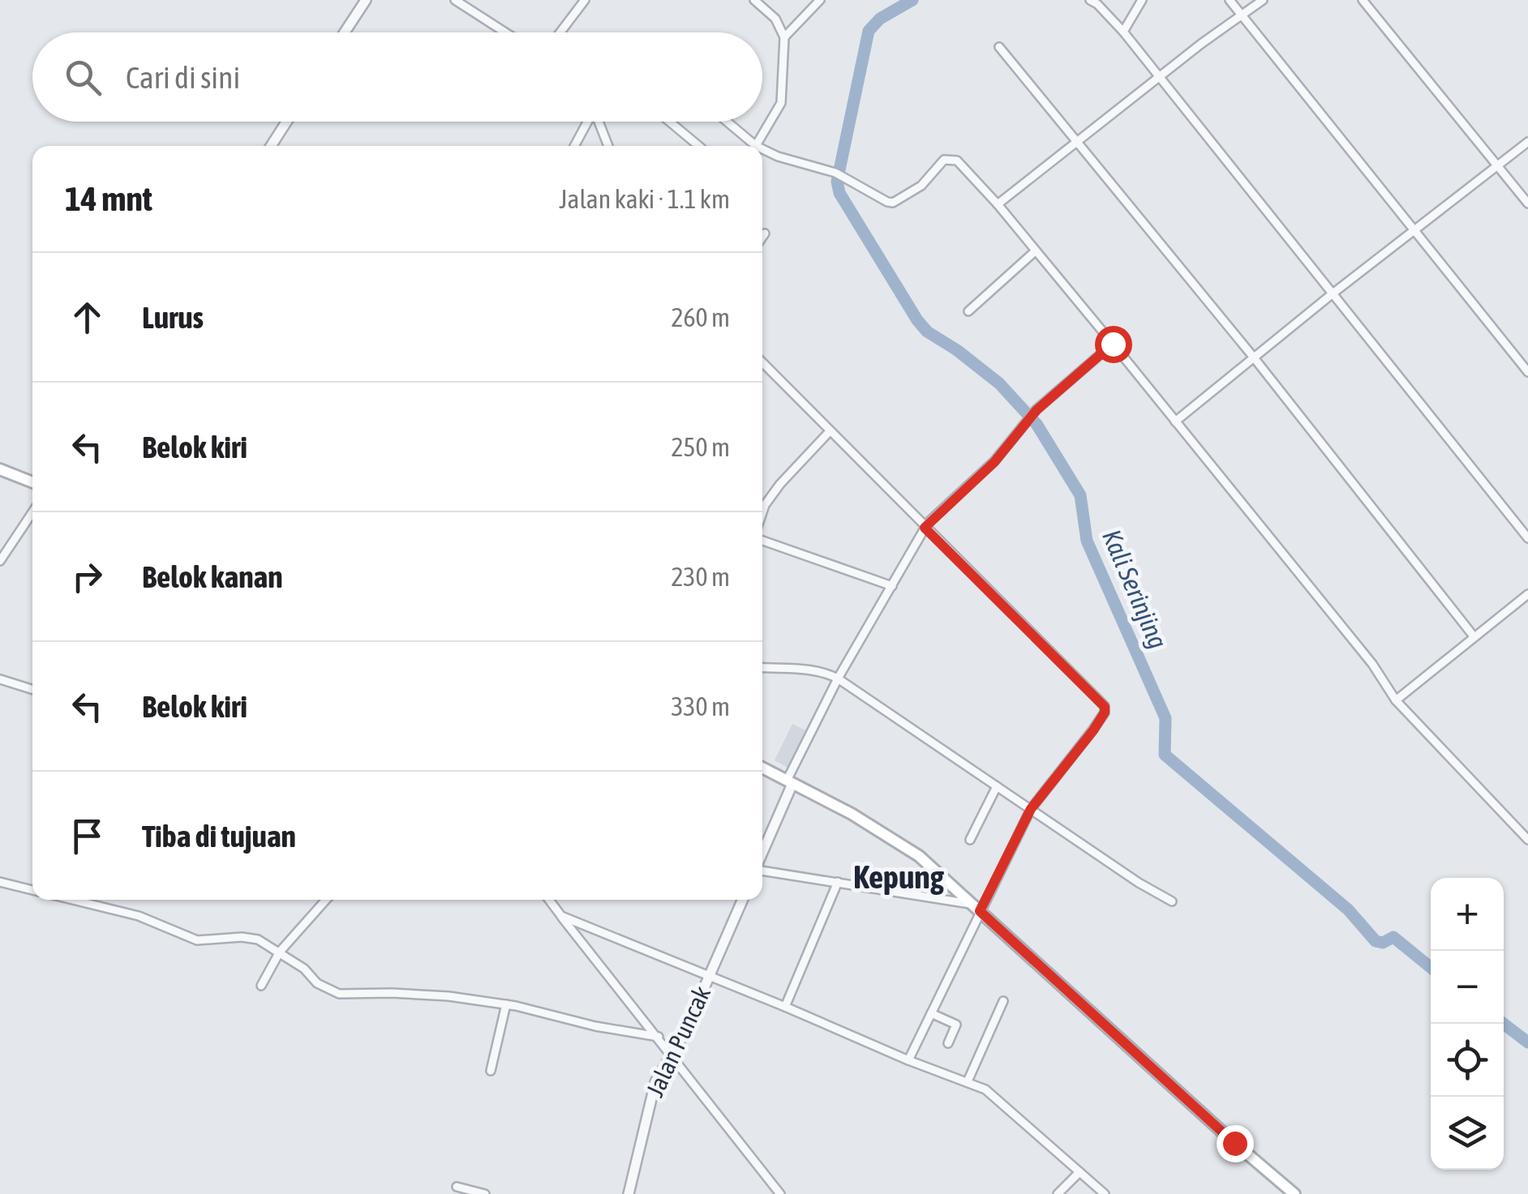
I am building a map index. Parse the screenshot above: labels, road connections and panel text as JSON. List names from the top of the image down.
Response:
{
  "streets": {
    "street": ["Jalan Puncak"]
  },
  "districts": ["Kepung"],
  "water": ["Kali Serinjing"],
  "page": {
    "search": "Cari di sini",
    "heading": ["14 mnt", "Jalan kaki · 1.1 km"],
    "list": [
      ["Lurus", "260 m"],
      ["Belok kiri", "250 m"],
      ["Belok kanan", "230 m"],
      ["Belok kiri", "330 m"],
      "Tiba di tujuan"
    ],
    "map_buttons": ["+", "−"]
  }
}
